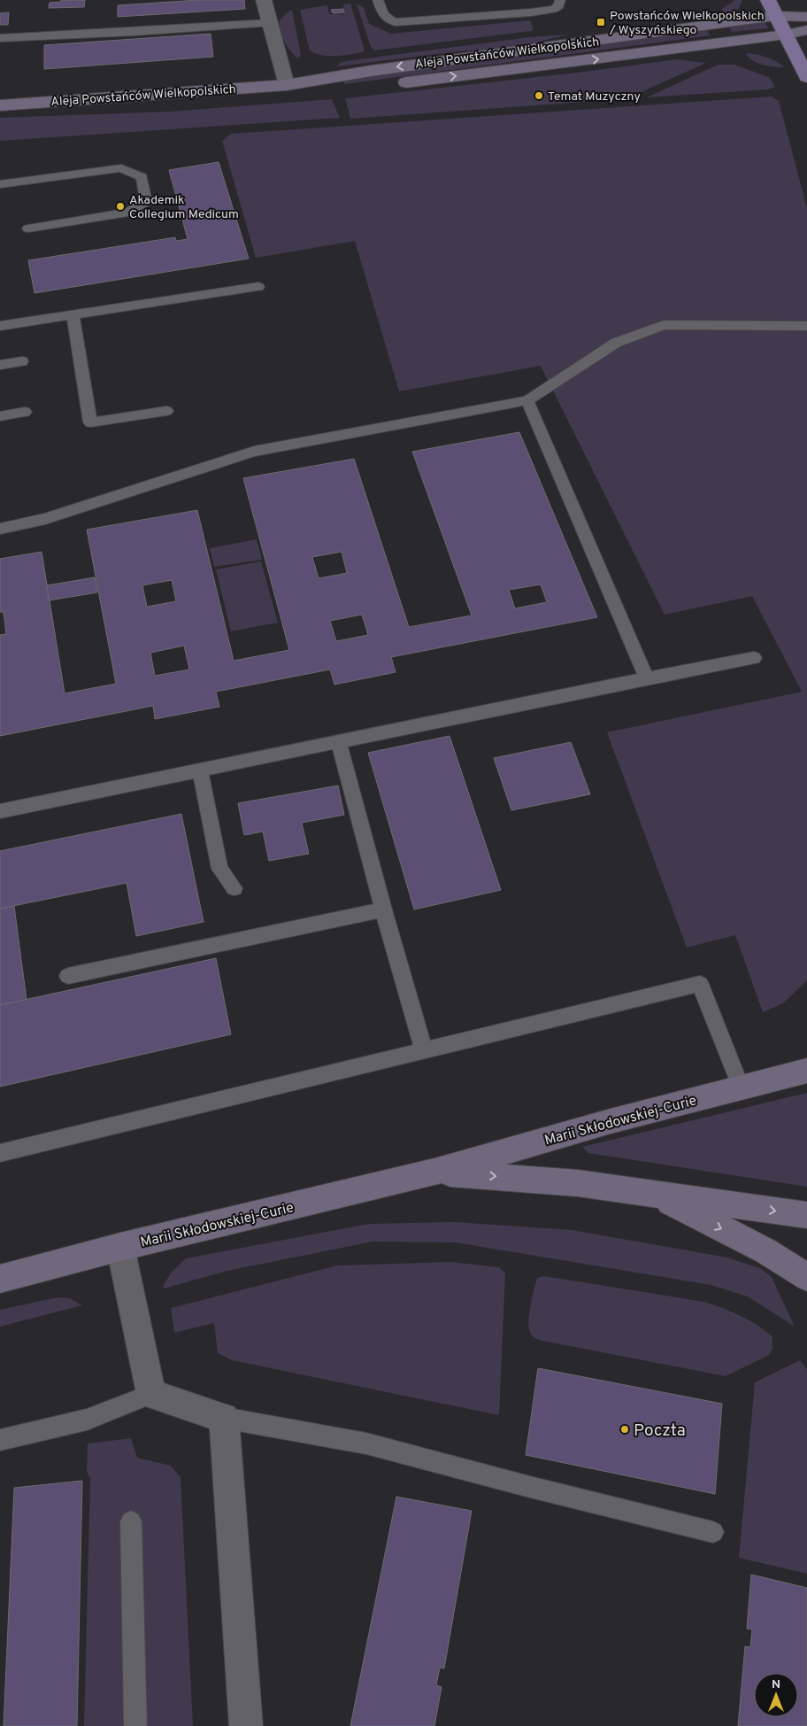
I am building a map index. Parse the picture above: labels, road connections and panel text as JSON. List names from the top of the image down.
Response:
{
  "streets": {
    "street": ["Aleja Powstańców Wielkopolskich", "Marii Skłodowskiej-Curie"]
  },
  "places": {
    "transit": ["Powstańców Wielkopolskich / Wyszyńskiego"],
    "other": ["Temat Muzyczny", "Akademik Collegium Medicum", "Poczta"]
  },
  "north": "top"
}
